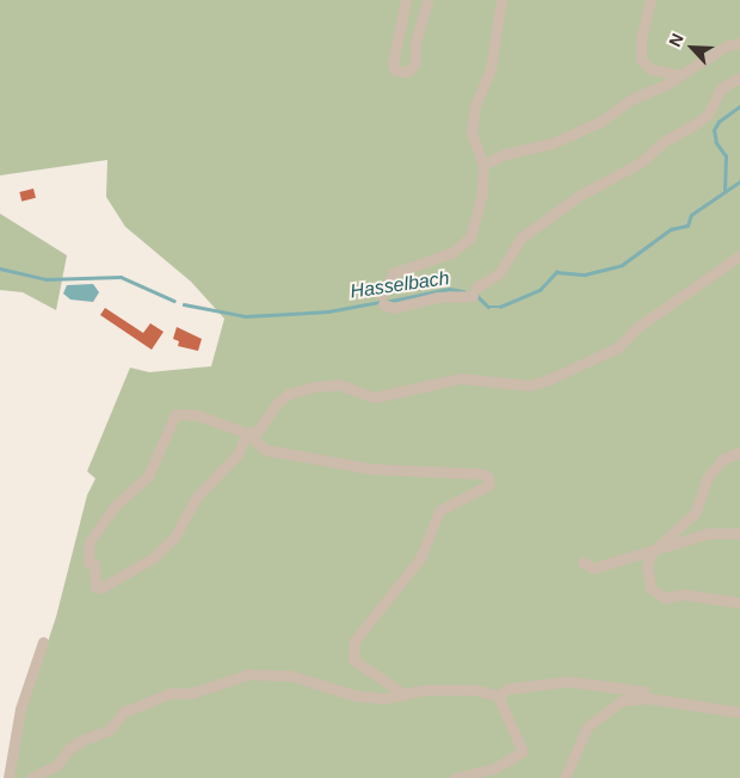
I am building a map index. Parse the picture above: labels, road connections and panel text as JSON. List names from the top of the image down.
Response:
{
  "water": ["Hasselbach"],
  "north": "top left"
}
